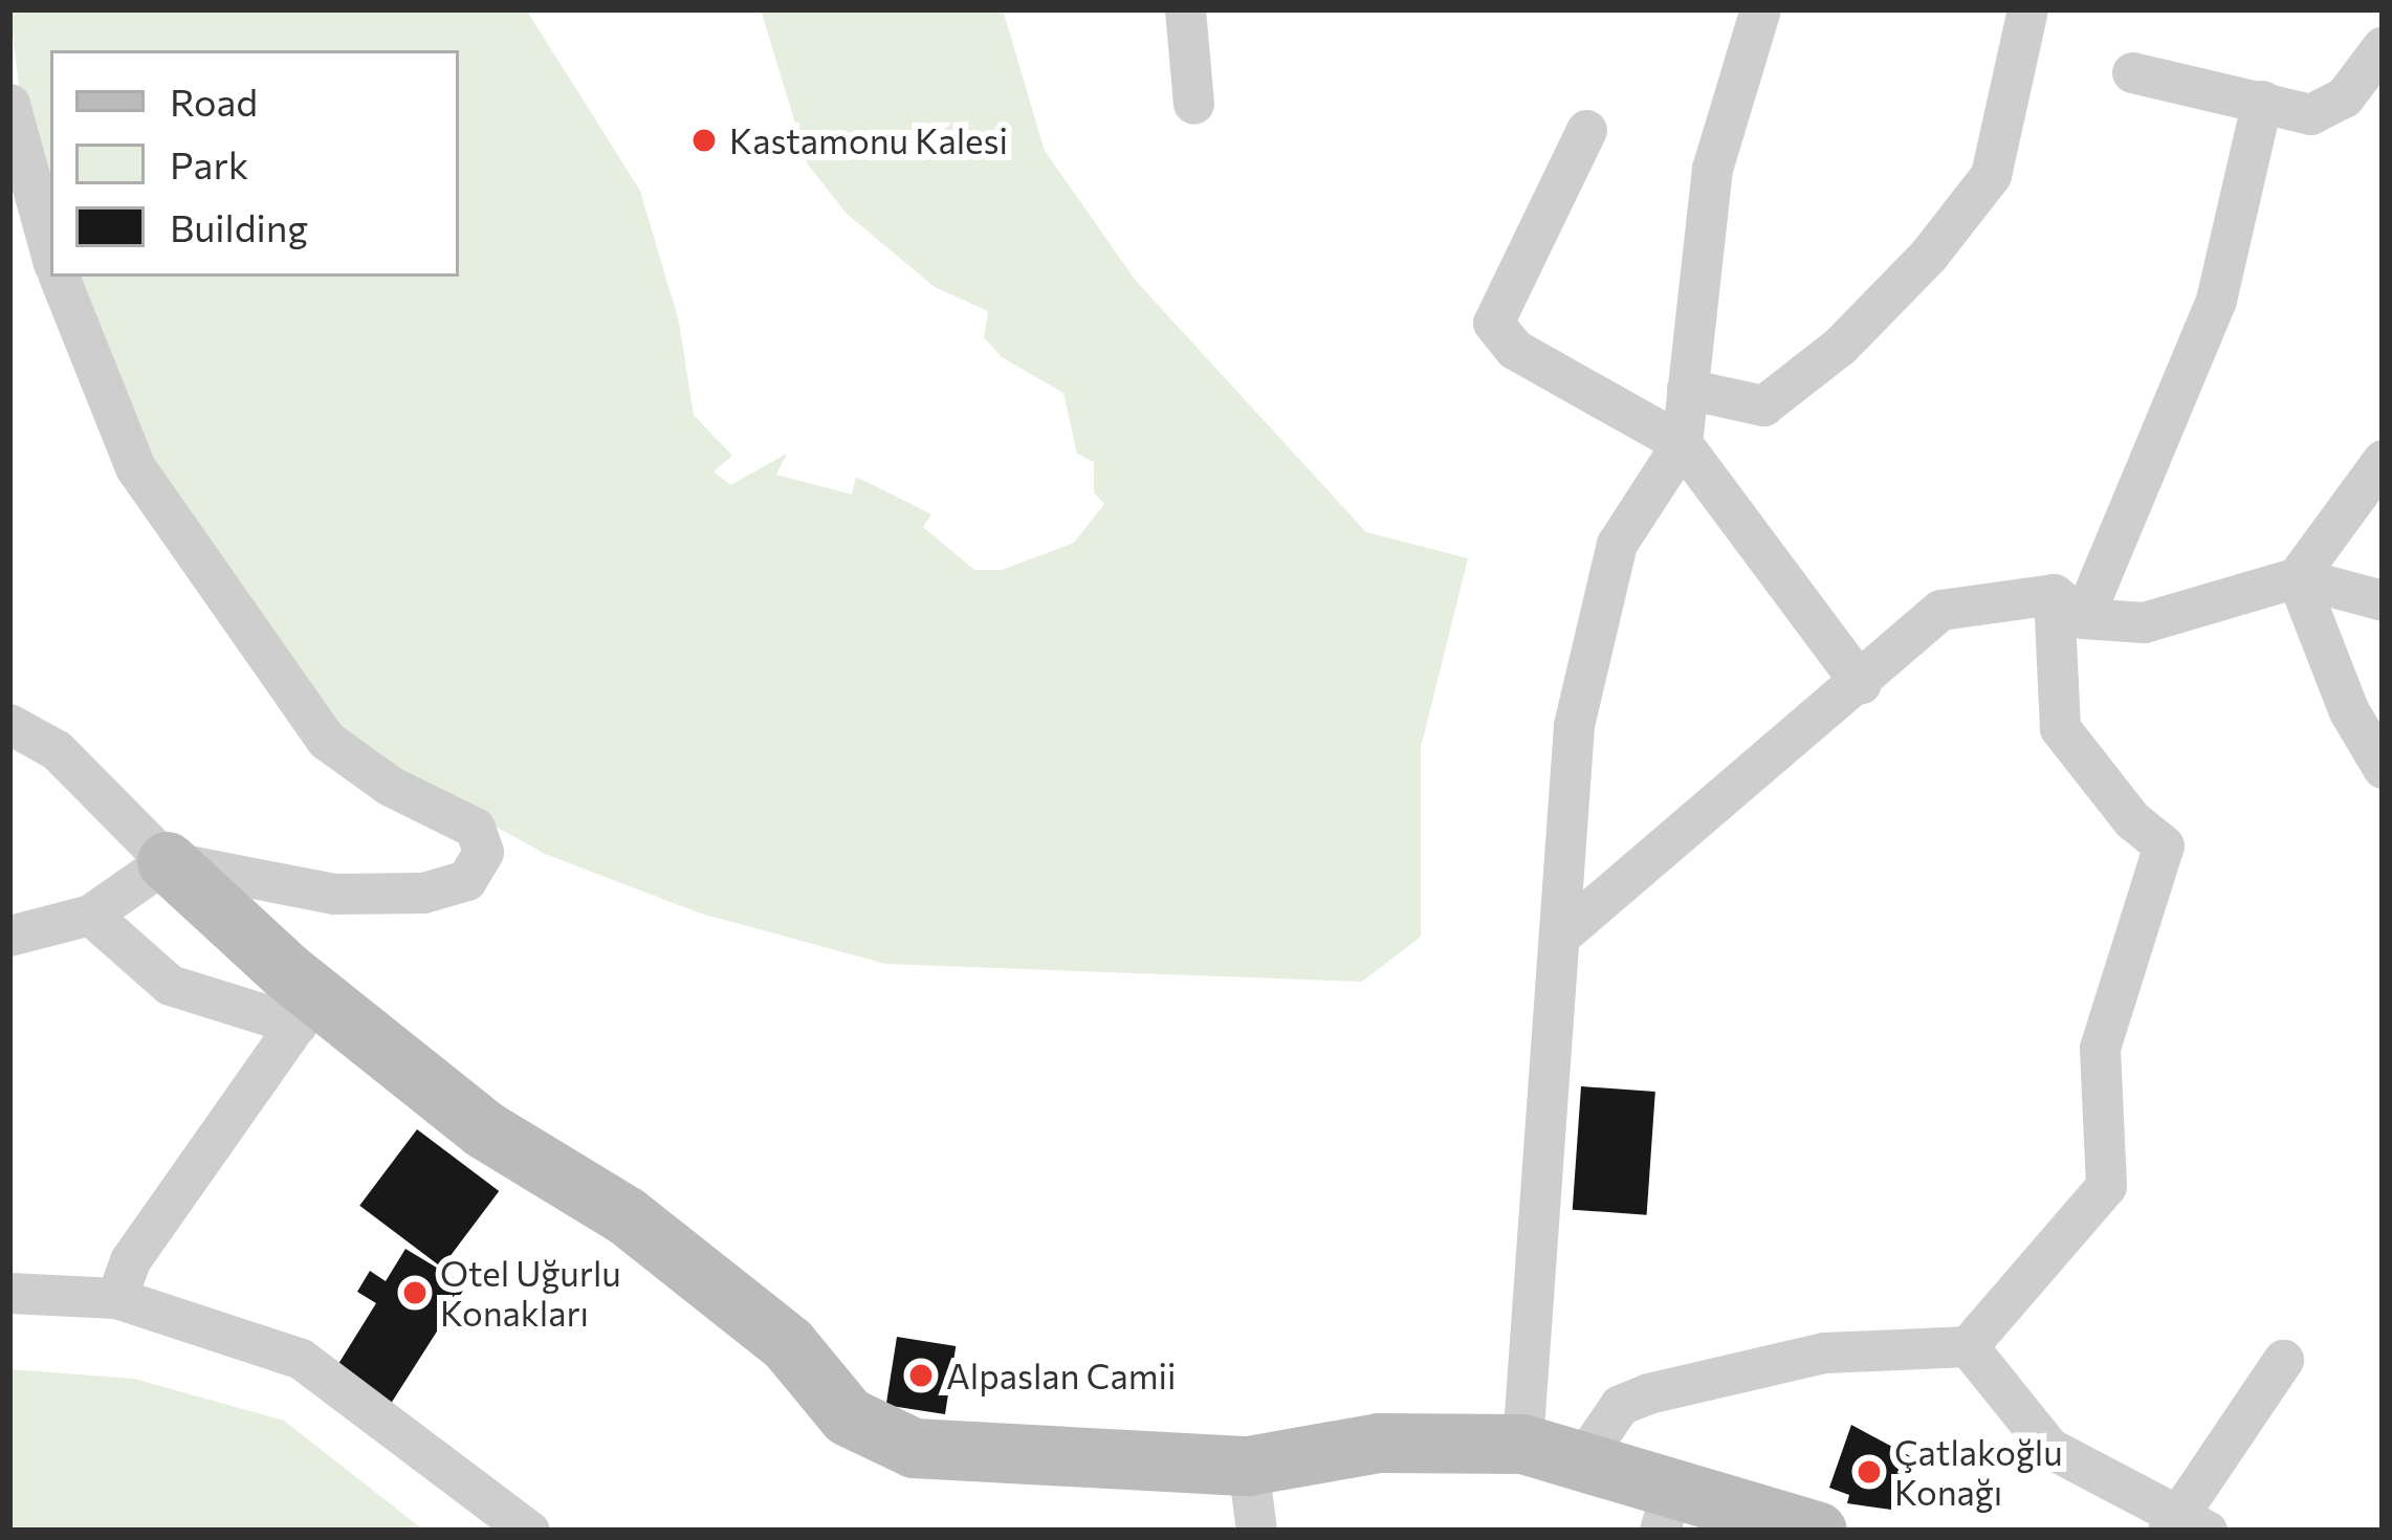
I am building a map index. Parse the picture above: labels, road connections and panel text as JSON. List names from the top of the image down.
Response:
{
  "places": [
    "Kastamonu Kalesi",
    "Otel Uğurlu Konakları",
    "Alpaslan Camii",
    "Çatlakoğlu Konağı"
  ],
  "legend": ["Road", "Park", "Building"]
}
